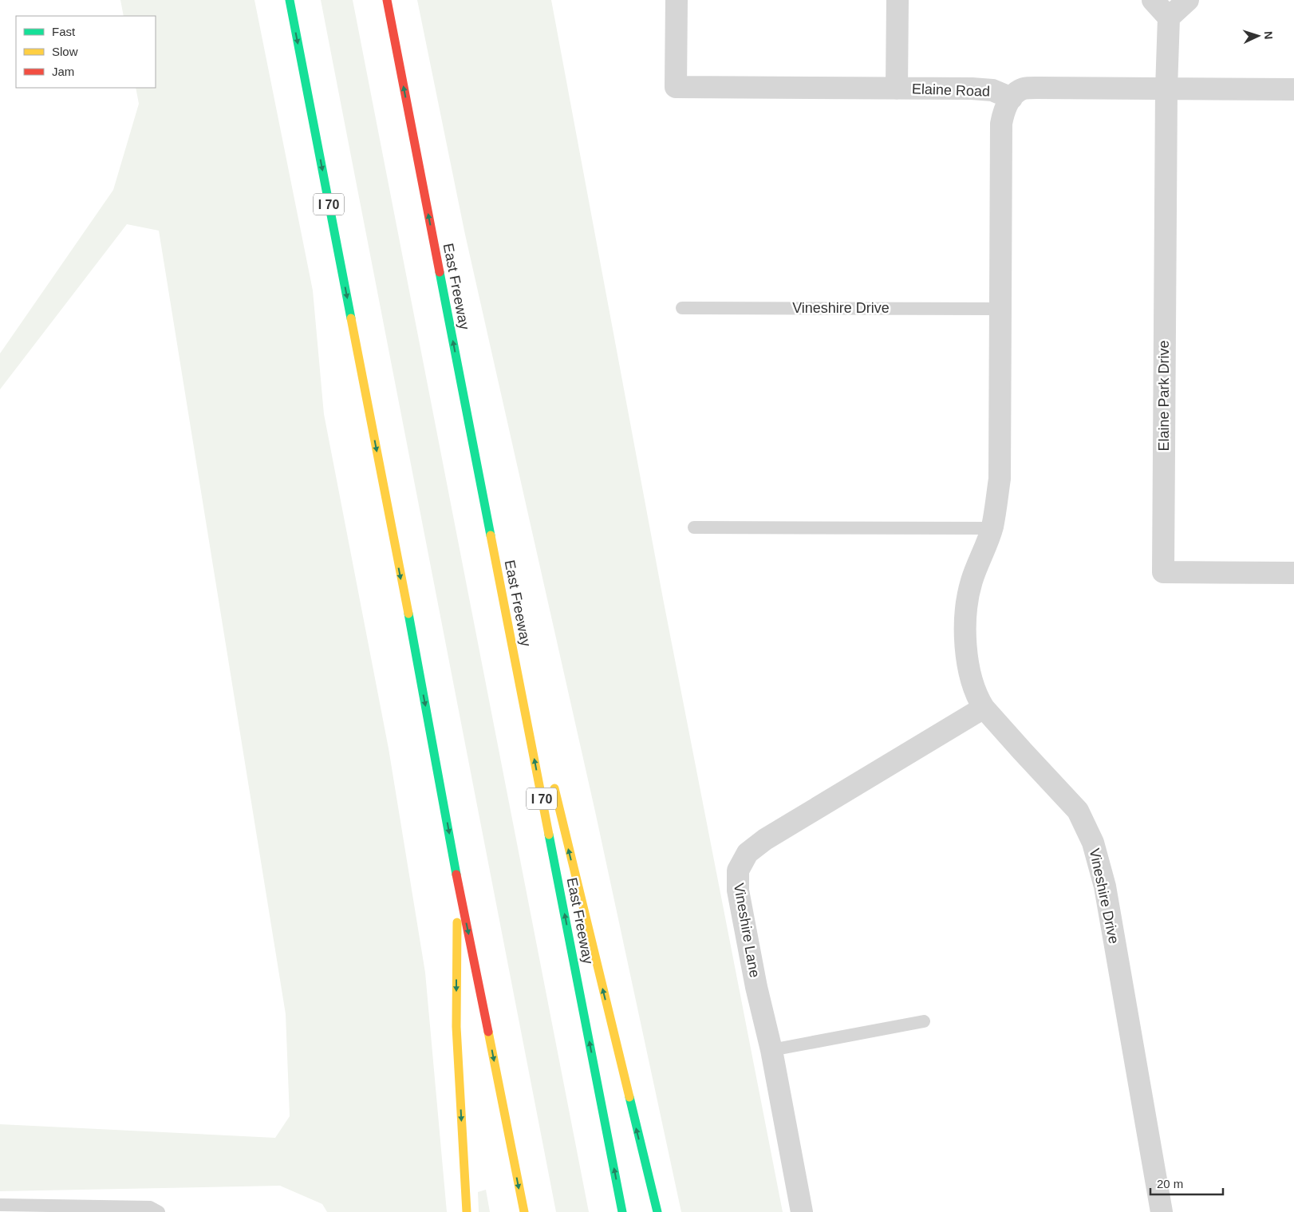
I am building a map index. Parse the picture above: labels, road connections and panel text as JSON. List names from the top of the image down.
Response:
{
  "streets": {
    "highway": ["I 70", "East Freeway"],
    "street": [
      "Elaine Road",
      "Vineshire Drive",
      "Elaine Park Drive",
      "Vineshire Lane"
    ]
  },
  "crossings": [
    ["Elaine Road", "Vineshire Drive"],
    ["Vineshire Drive", "Vineshire Lane"]
  ],
  "legend": ["Fast", "Slow", "Jam"],
  "scale_bar": "20 m",
  "north": "right"
}
